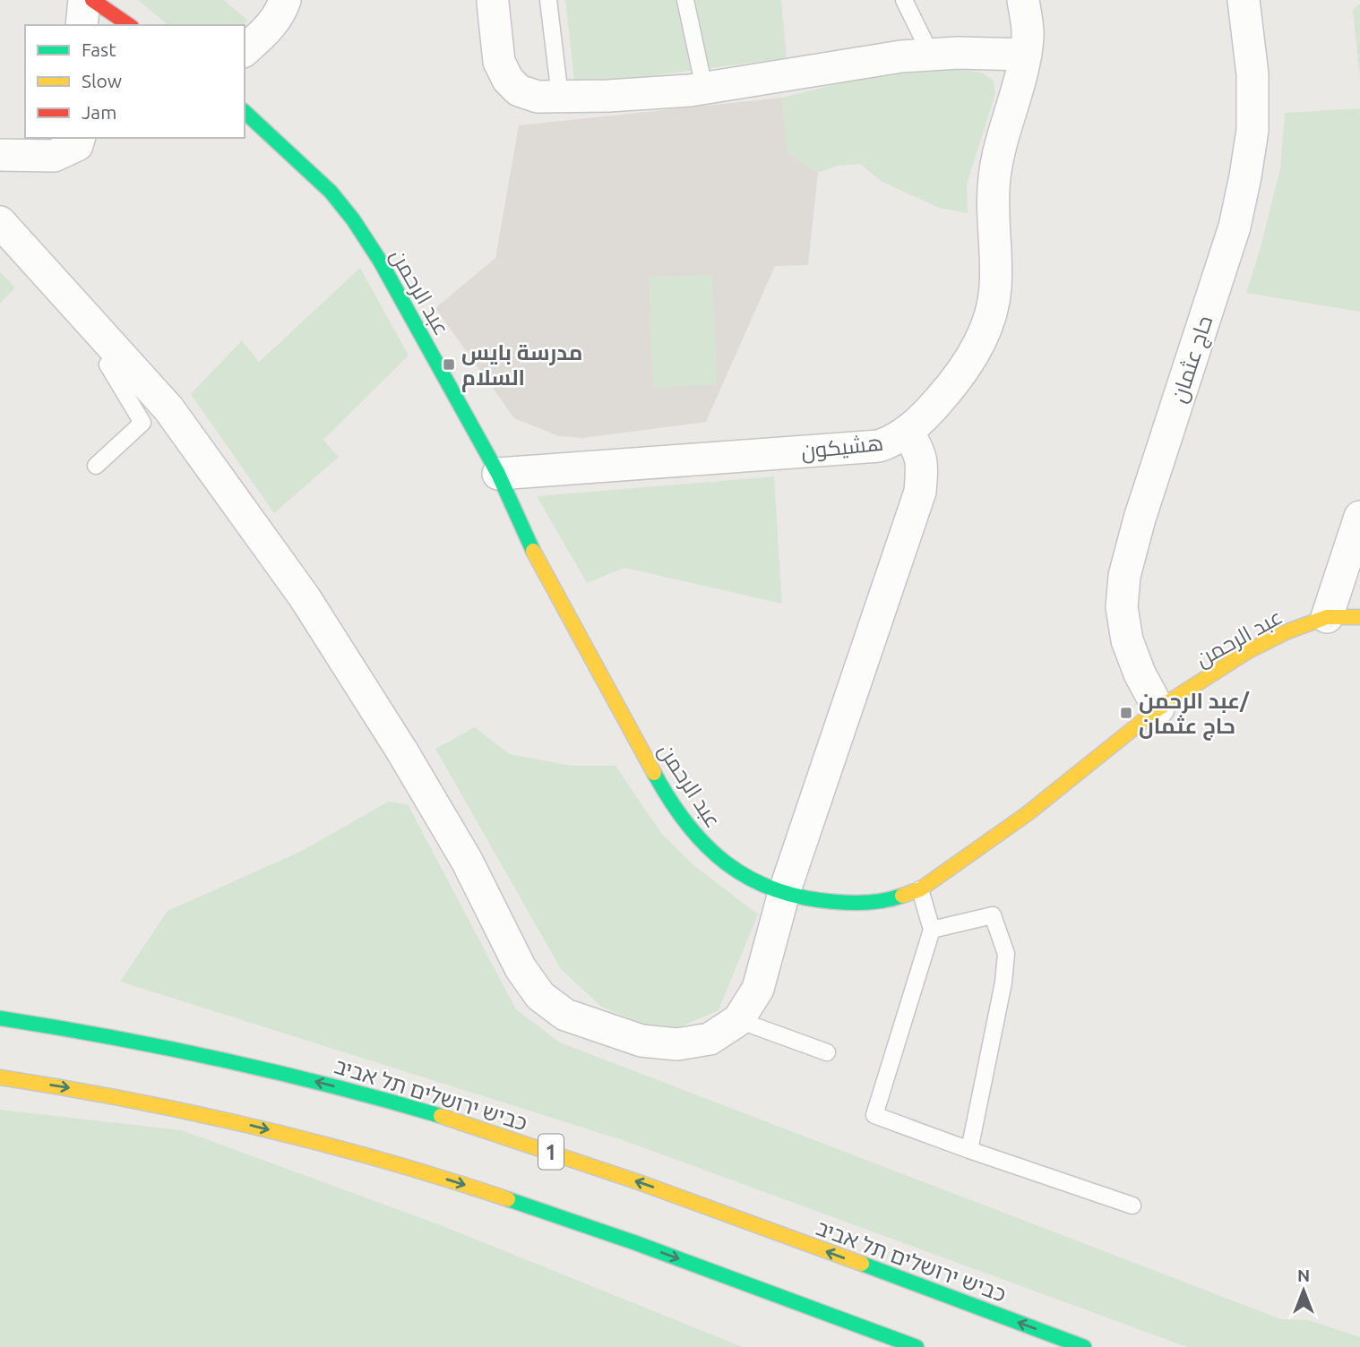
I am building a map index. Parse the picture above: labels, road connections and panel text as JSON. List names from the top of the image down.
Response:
{
  "streets": {
    "main road": ["عبد الرحمن", "כביש ירושלים תל אביב", "1"],
    "street": ["حاج عثمان", "هشيكون"]
  },
  "crossings": [
    ["عبد الرحمن", "حاج عثمان"],
    ["عبد الرحمن", "هشيكون"]
  ],
  "places": {
    "transit": ["مدرسة بايس السلام", "عبد الرحمن/ حاج عثمان"]
  },
  "legend": ["Fast", "Slow", "Jam"],
  "north": "top"
}
